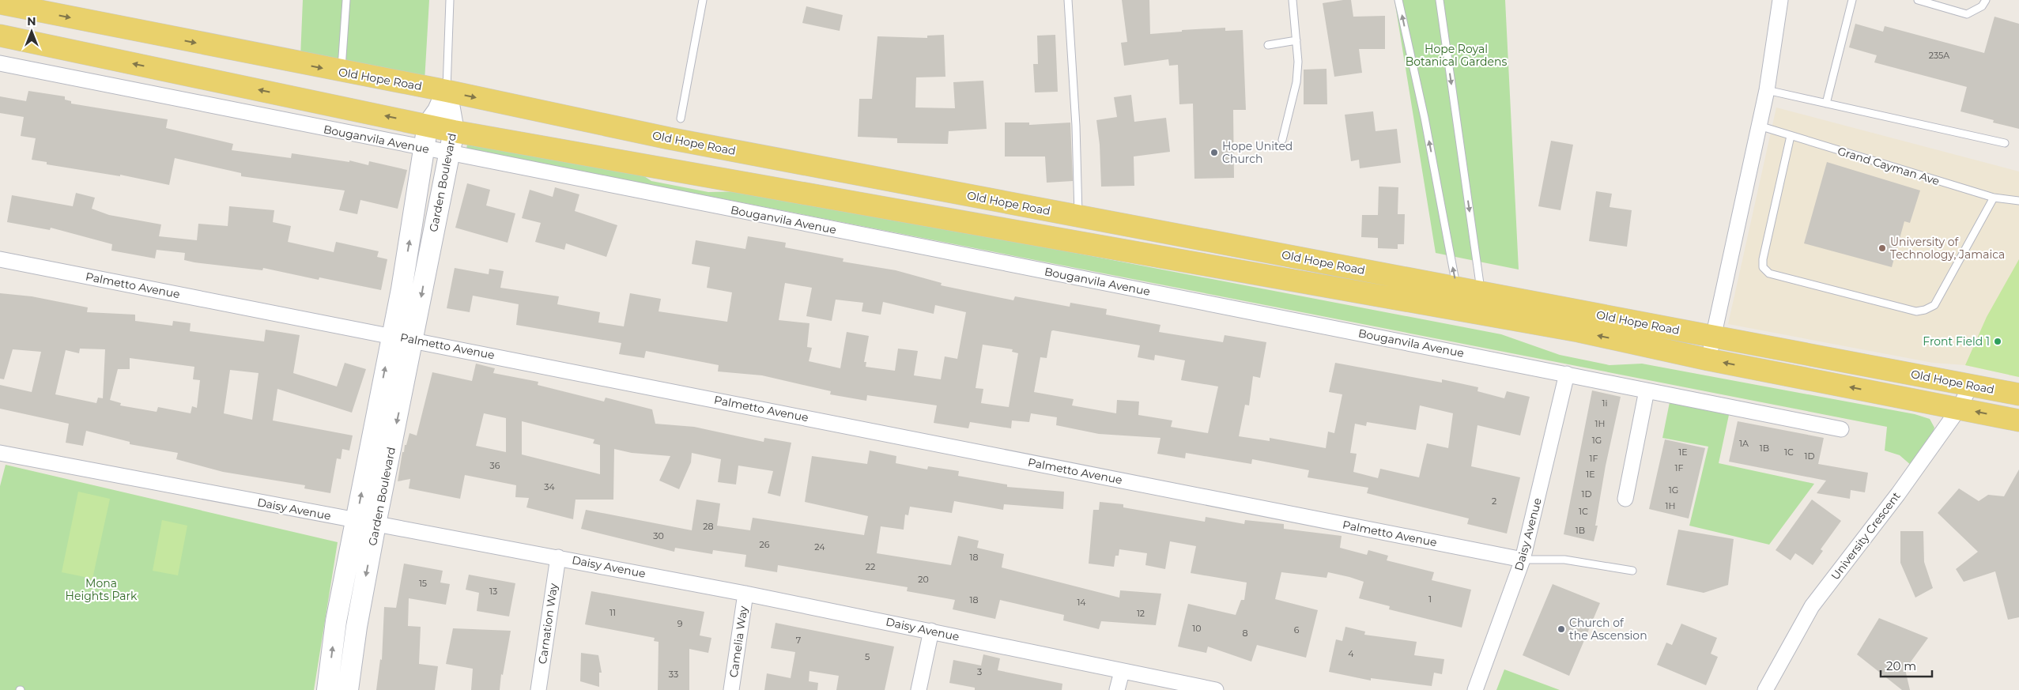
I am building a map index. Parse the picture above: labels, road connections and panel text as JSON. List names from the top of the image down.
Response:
{
  "streets": {
    "main road": ["Old Hope Road"],
    "street": [
      "Bouganvila Avenue",
      "Garden Boulevard",
      "Palmetto Avenue",
      "Daisy Avenue",
      "University Crescent",
      "Carnation Way",
      "Camelia Way"
    ],
    "lane": ["Grand Cayman Ave"]
  },
  "crossings": [
    ["Old Hope Road", "Garden Boulevard"],
    ["Old Hope Road", "University Crescent"],
    ["Bouganvila Avenue", "Garden Boulevard"],
    ["Bouganvila Avenue", "Daisy Avenue"],
    ["Garden Boulevard", "Palmetto Avenue"],
    ["Garden Boulevard", "Daisy Avenue"],
    ["Palmetto Avenue", "Daisy Avenue"],
    ["Daisy Avenue", "Carnation Way"],
    ["Daisy Avenue", "Camelia Way"]
  ],
  "parks": ["Hope Royal Botanical Gardens", "Mona Heights Park"],
  "places": [
    "Hope United Church",
    "University of Technology, Jamaica",
    "Front Field 1",
    "Church of the Ascension"
  ],
  "house_numbers": [
    "235A",
    "1i",
    "1H",
    "1G",
    "1A",
    "1B",
    "1E",
    "1C",
    "1D",
    "1F",
    "36",
    "1F",
    "1E",
    "34",
    "1G",
    "1D",
    "2",
    "1H",
    "1C",
    "28",
    "1B",
    "30",
    "26",
    "24",
    "18",
    "22",
    "20",
    "15",
    "13",
    "1",
    "18",
    "14",
    "11",
    "12",
    "9",
    "10",
    "6",
    "8",
    "7",
    "4",
    "5",
    "3",
    "33"
  ],
  "scale_bar": "20 m",
  "north": "top"
}
